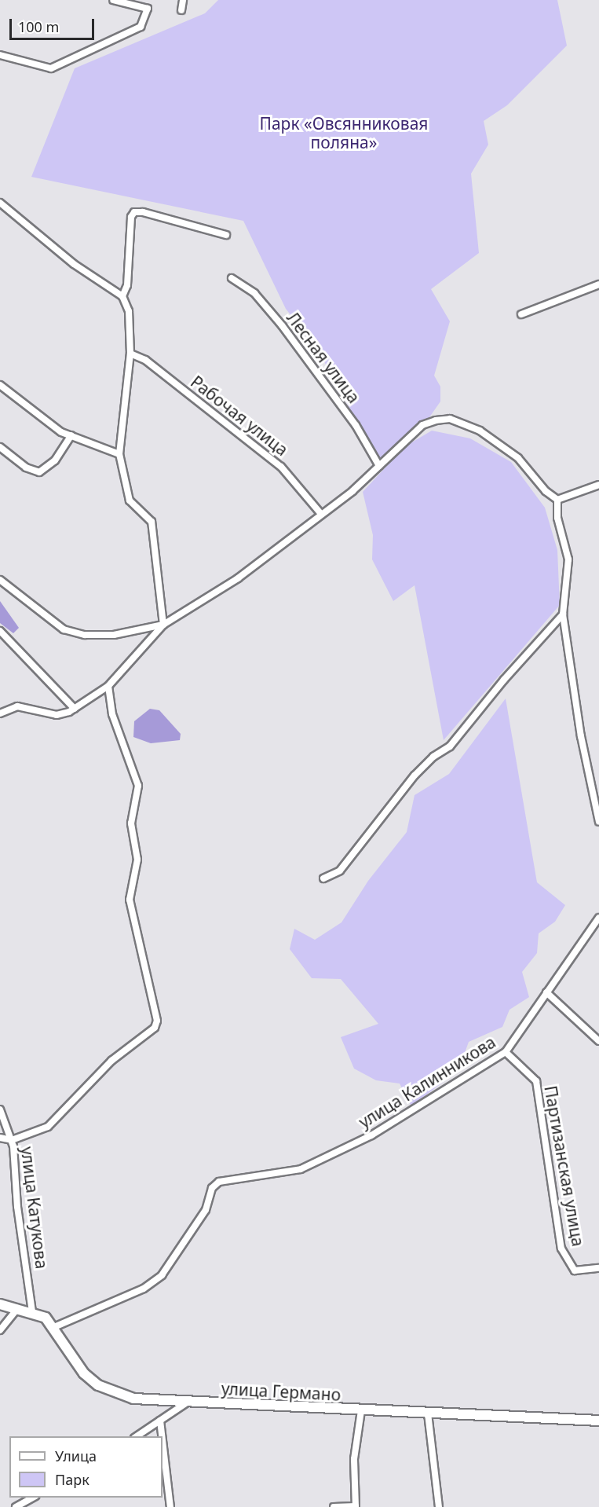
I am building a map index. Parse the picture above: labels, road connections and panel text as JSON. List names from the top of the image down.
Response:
{
  "streets": {
    "main road": ["улица Германо"],
    "street": [
      "Лесная улица",
      "Рабочая улица",
      "улица Калинникова",
      "Партизанская улица",
      "улица Катукова"
    ]
  },
  "crossings": [
    ["улица Калинникова", "Партизанская улица"],
    ["улица Калинникова", "улица Германо"],
    ["улица Катукова", "улица Германо"]
  ],
  "parks": ["Парк «Овсянниковая поляна»"],
  "legend": ["Улица", "Парк"],
  "scale_bar": "100 m"
}
